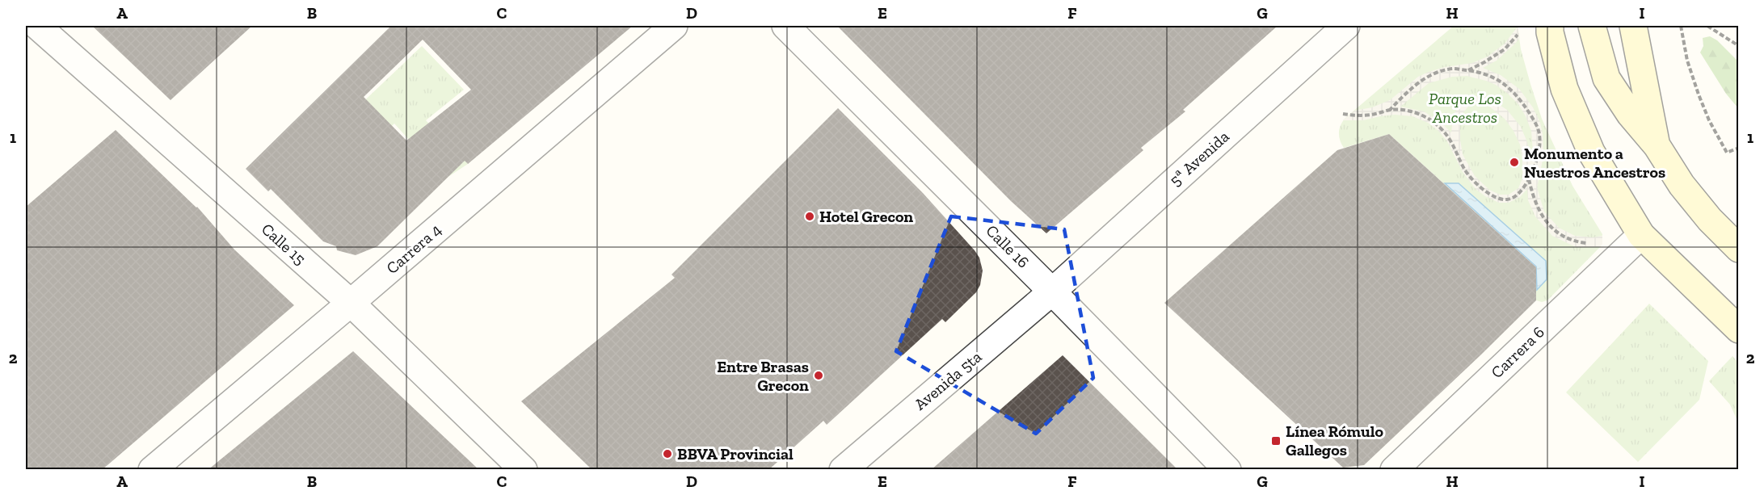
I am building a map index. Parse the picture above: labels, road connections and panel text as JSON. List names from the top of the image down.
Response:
{
  "streets": {
    "street": [
      "5ª Avenida",
      "Calle 15",
      "Calle 16",
      "Carrera 4",
      "Carrera 6",
      "Avenida 5ta"
    ]
  },
  "crossings": [
    ["5ª Avenida", "Calle 16"],
    ["5ª Avenida", "Avenida 5ta"],
    ["Calle 15", "Carrera 4"],
    ["Calle 16", "Avenida 5ta"]
  ],
  "parks": ["Parque Los Ancestros"],
  "places": {
    "other": [
      "Monumento a Nuestros Ancestros",
      "Hotel Grecon",
      "Entre Brasas Grecon",
      "BBVA Provincial"
    ],
    "transit": ["Línea Rómulo Gallegos"]
  },
  "grid": {
    "columns": [
      "A",
      "B",
      "C",
      "D",
      "E",
      "F",
      "G",
      "H",
      "I"
    ],
    "rows": ["1", "2"]
  }
}
